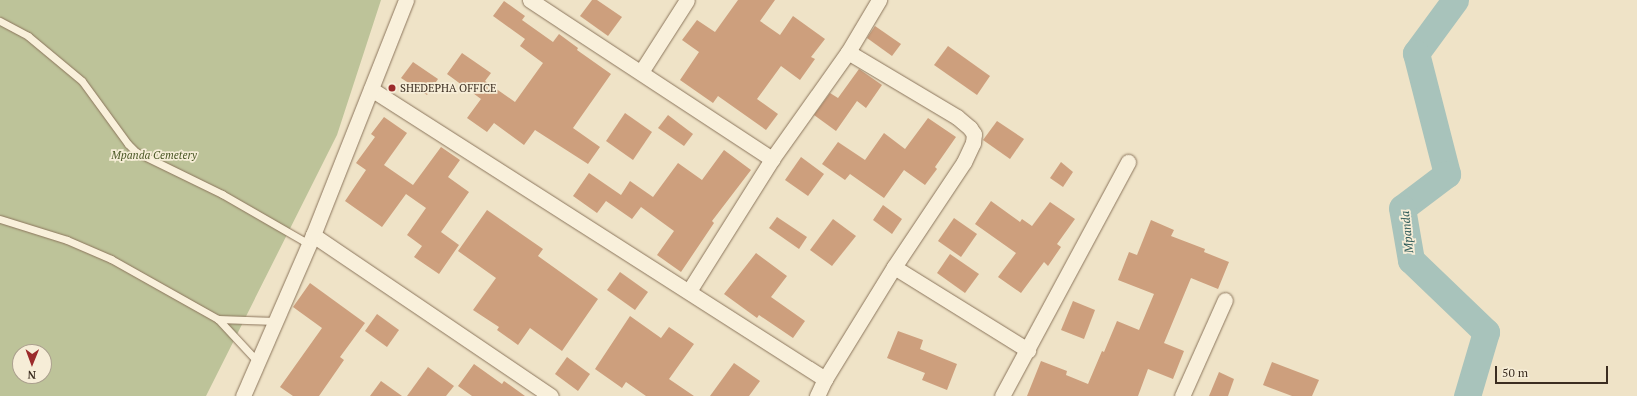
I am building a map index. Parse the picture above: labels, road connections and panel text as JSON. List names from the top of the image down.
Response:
{
  "water": ["Mpanda"],
  "parks": ["Mpanda Cemetery"],
  "places": ["SHEDEPHA OFFICE"],
  "scale_bar": "50 m",
  "north": "bottom"
}
